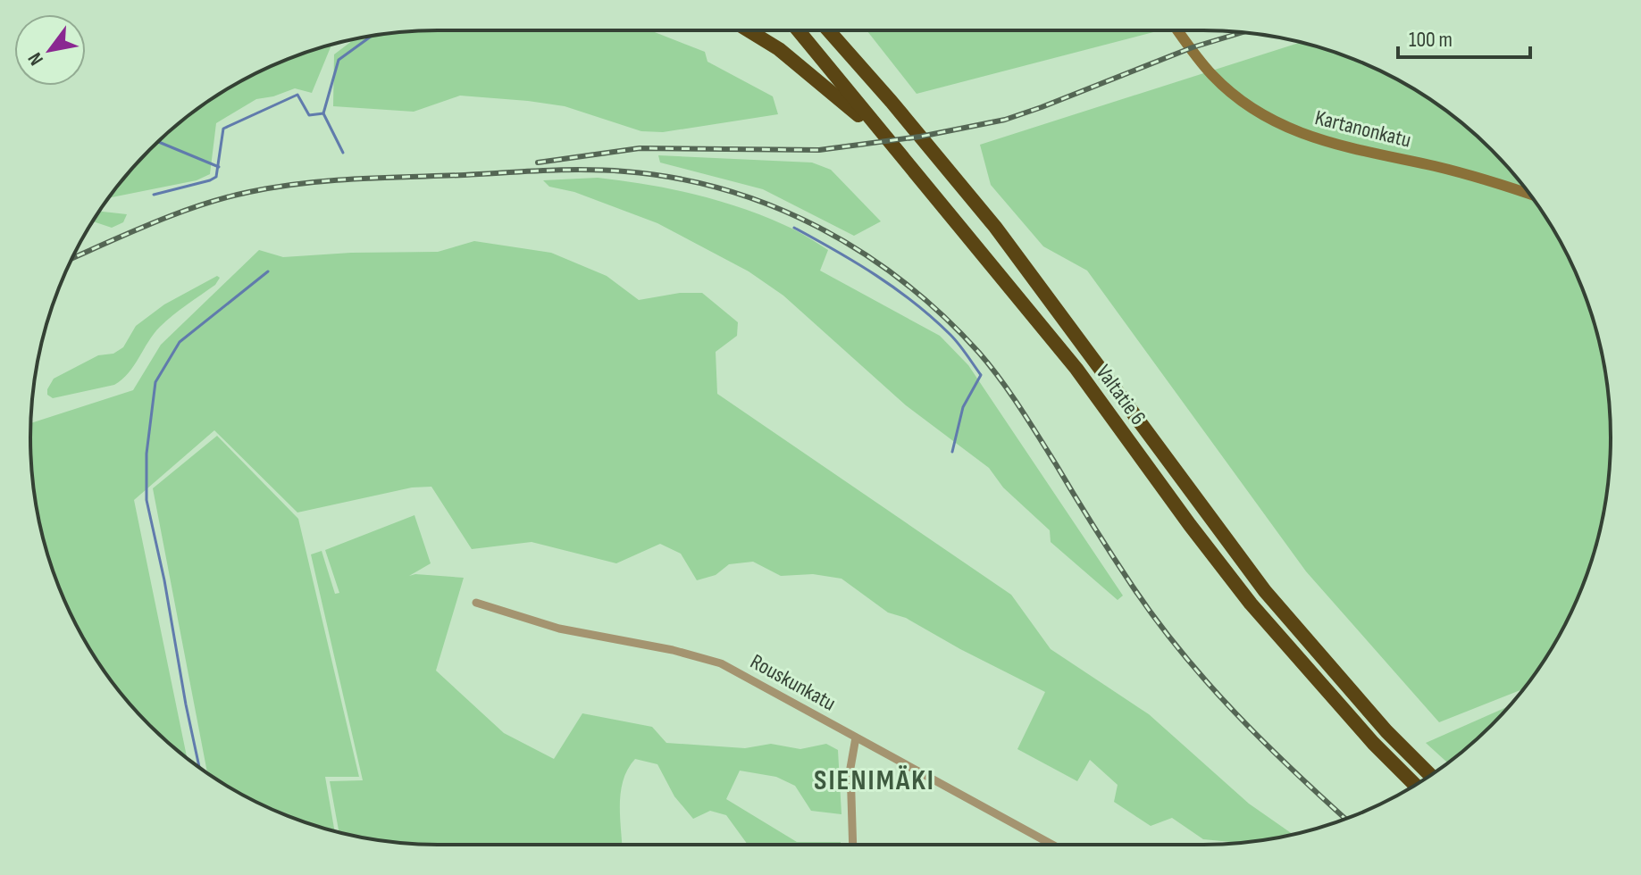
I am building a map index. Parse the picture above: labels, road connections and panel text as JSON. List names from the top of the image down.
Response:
{
  "streets": {
    "highway": ["Valtatie 6"],
    "main road": ["Kartanonkatu"],
    "street": ["Rouskunkatu"]
  },
  "districts": ["SIENIMÄKI"],
  "scale_bar": "100 m",
  "north": "bottom left"
}
